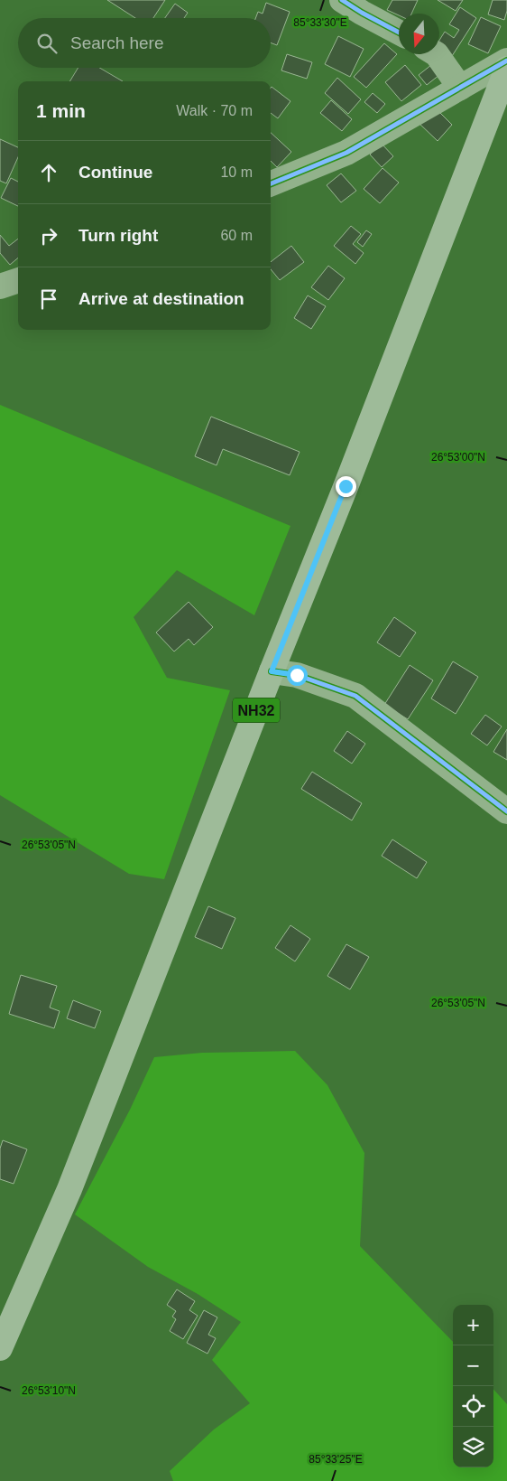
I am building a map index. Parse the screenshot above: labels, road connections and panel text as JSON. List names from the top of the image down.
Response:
{
  "streets": {
    "main road": ["NH32"]
  },
  "north": "bottom",
  "page": {
    "search": "Search here",
    "heading": ["1 min", "Walk · 70 m"],
    "list": [
      ["Continue", "10 m"],
      ["Turn right", "60 m"],
      "Arrive at destination"
    ],
    "map_buttons": ["+", "−"]
  },
  "coordinates": [
    "85°33'30\"E",
    "26°53'00\"N",
    "26°53'05\"N",
    "26°53'10\"N",
    "85°33'25\"E"
  ]
}
